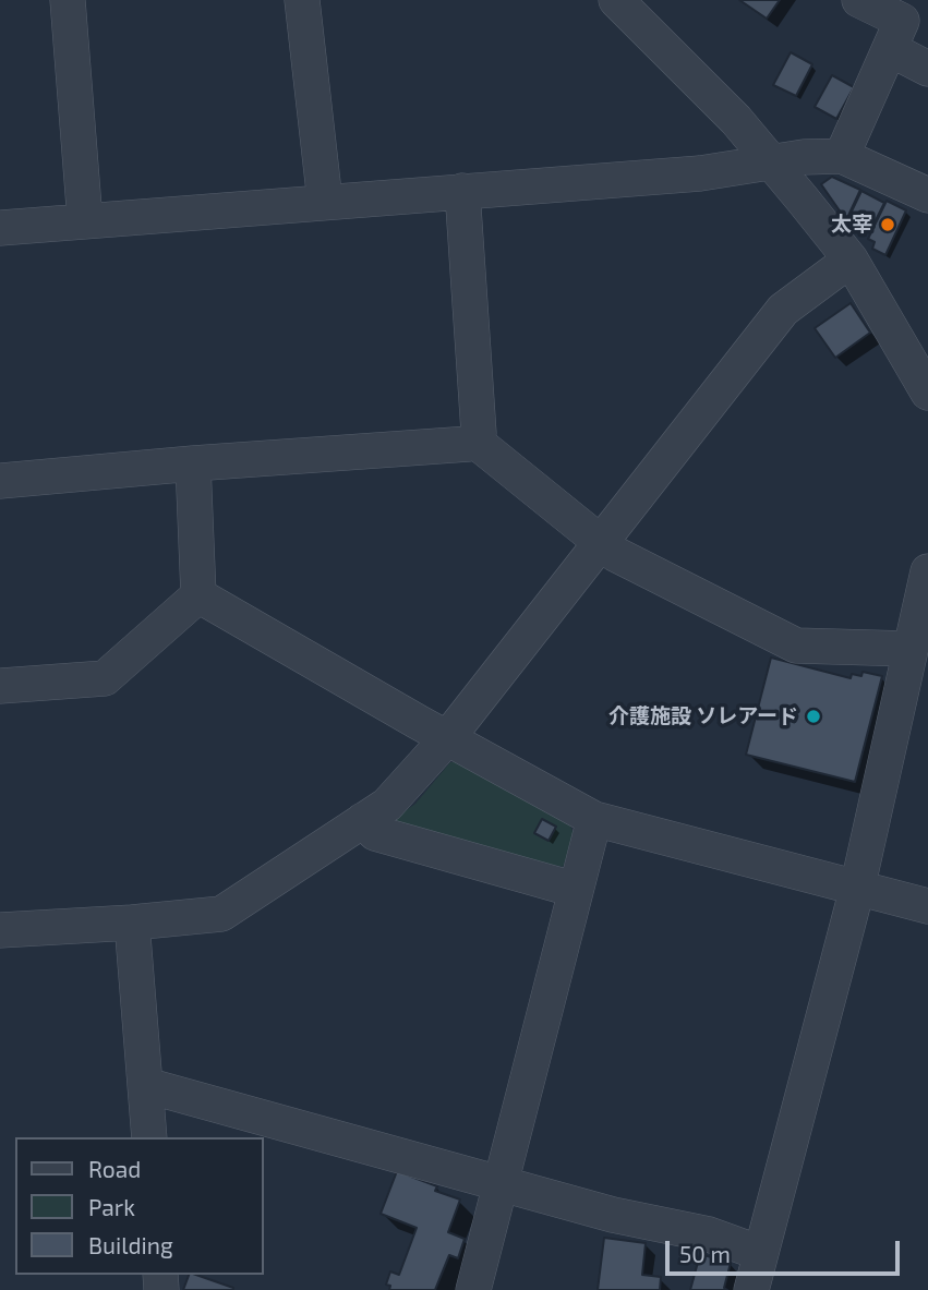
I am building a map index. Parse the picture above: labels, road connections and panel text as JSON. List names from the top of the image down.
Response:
{
  "places": ["太宰", "介護施設 ソレアード"],
  "legend": ["Road", "Park", "Building"],
  "scale_bar": "50 m"
}
